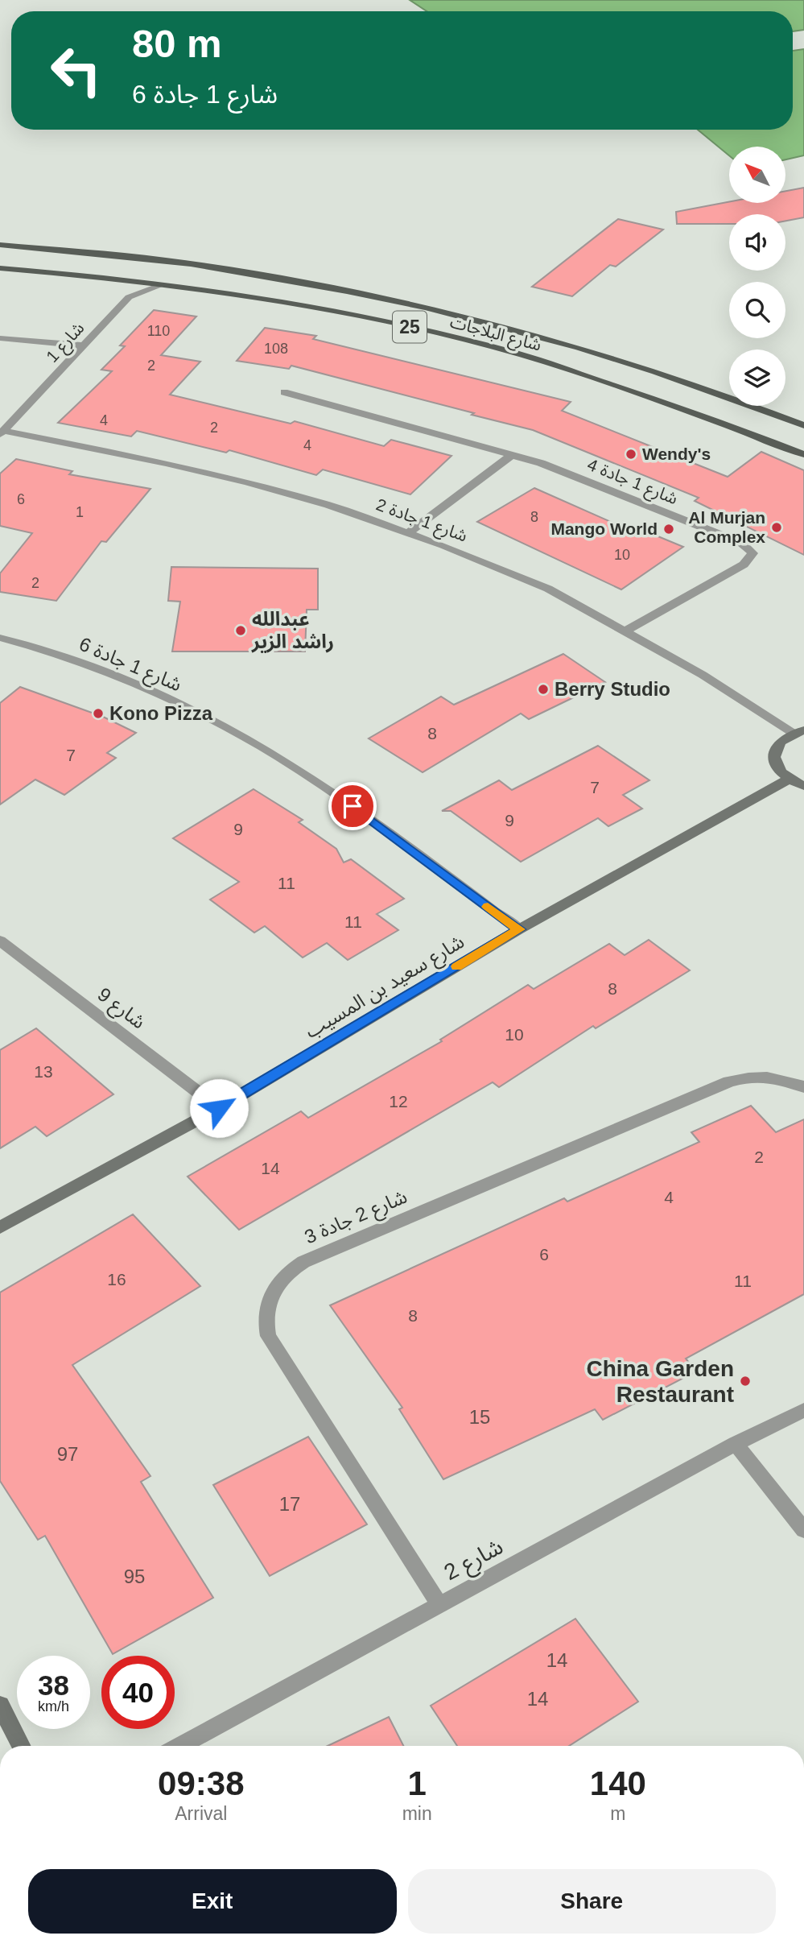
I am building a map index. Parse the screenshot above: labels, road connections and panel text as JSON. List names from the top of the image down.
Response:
{
  "streets": {
    "main road": ["25", "شارع البلاجات"],
    "street": [
      "شارع 1",
      "شارع 1 جادة 4",
      "شارع 1 جادة 2",
      "شارع 1 جادة 6",
      "شارع سعيد بن المسيب",
      "شارع 9",
      "شارع 2 جادة 3",
      "شارع 2"
    ]
  },
  "crossings": [
    ["شارع البلاجات", "شارع 1"],
    ["شارع 1", "شارع 1 جادة 2"],
    ["شارع 1 جادة 4", "شارع 1 جادة 2"],
    ["شارع 1 جادة 6", "شارع سعيد بن المسيب"],
    ["شارع سعيد بن المسيب", "شارع 9"],
    ["شارع 2 جادة 3", "شارع 2"]
  ],
  "places": [
    "Wendy's",
    "Al Murjan Complex",
    "Mango World",
    "عبدالله راشد الزير",
    "Berry Studio",
    "Kono Pizza",
    "China Garden Restaurant"
  ],
  "house_numbers": [
    "110",
    "108",
    "2",
    "4",
    "2",
    "4",
    "6",
    "1",
    "8",
    "10",
    "2",
    "8",
    "7",
    "7",
    "9",
    "9",
    "11",
    "11",
    "8",
    "10",
    "13",
    "12",
    "2",
    "14",
    "4",
    "6",
    "16",
    "11",
    "8",
    "15",
    "97",
    "17",
    "95",
    "14",
    "14"
  ],
  "north": "top left",
  "page": {
    "turn": ["80 m", "شارع 1 جادة 6"],
    "speed": "38 km/h",
    "limit": "40",
    "eta": [
      "09:38",
      "Arrival",
      "1",
      "min",
      "140",
      "m"
    ],
    "buttons": ["Exit", "Share"]
  }
}
